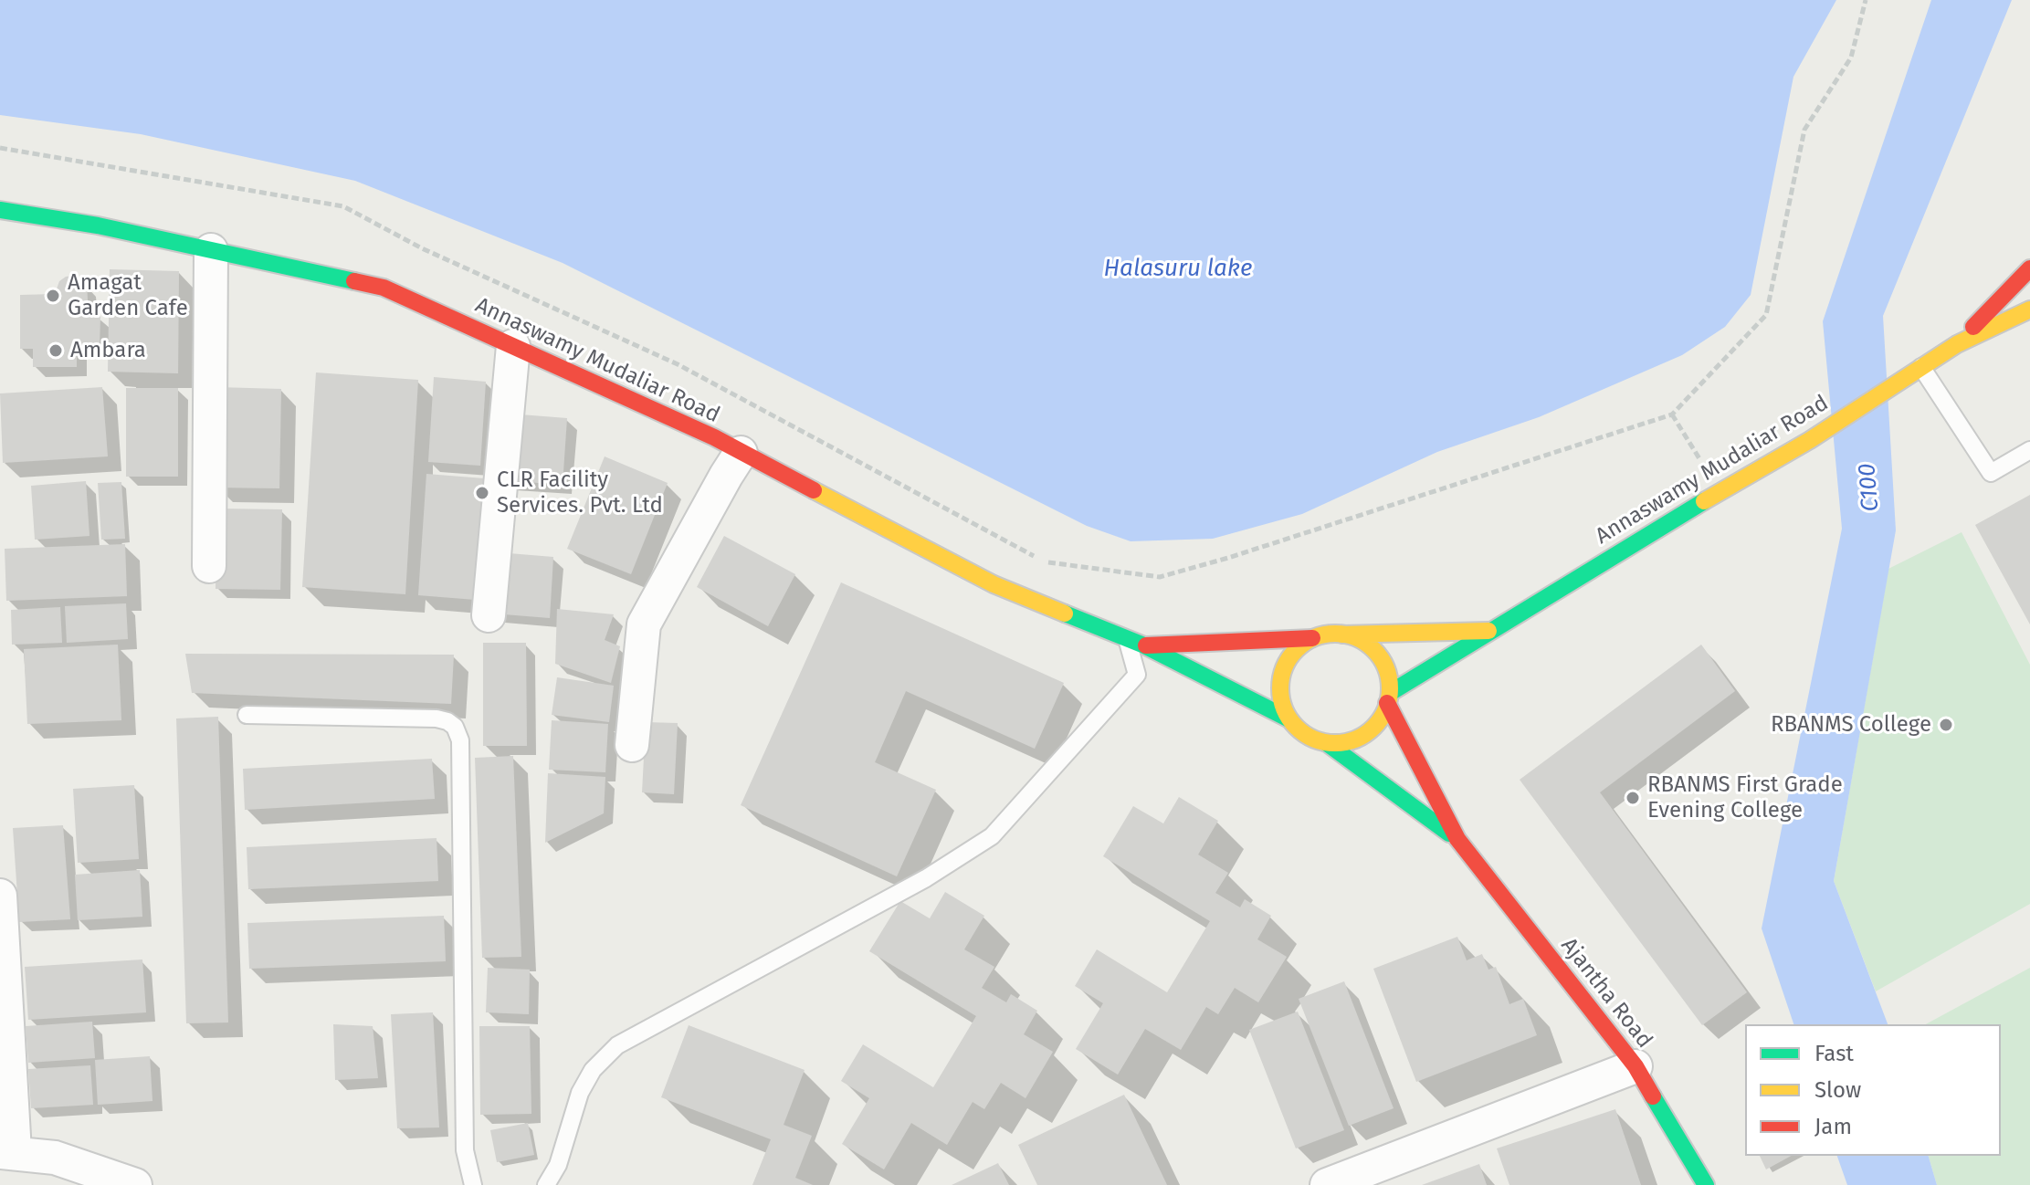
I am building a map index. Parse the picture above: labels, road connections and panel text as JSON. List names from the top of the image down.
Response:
{
  "streets": {
    "street": ["Annaswamy Mudaliar Road", "Ajantha Road"]
  },
  "water": ["Halasuru lake", "C100"],
  "places": [
    "Amagat Garden Cafe",
    "Ambara",
    "CLR Facility Services. Pvt. Ltd",
    "RBANMS College",
    "RBANMS First Grade Evening College"
  ],
  "legend": ["Fast", "Slow", "Jam"]
}
